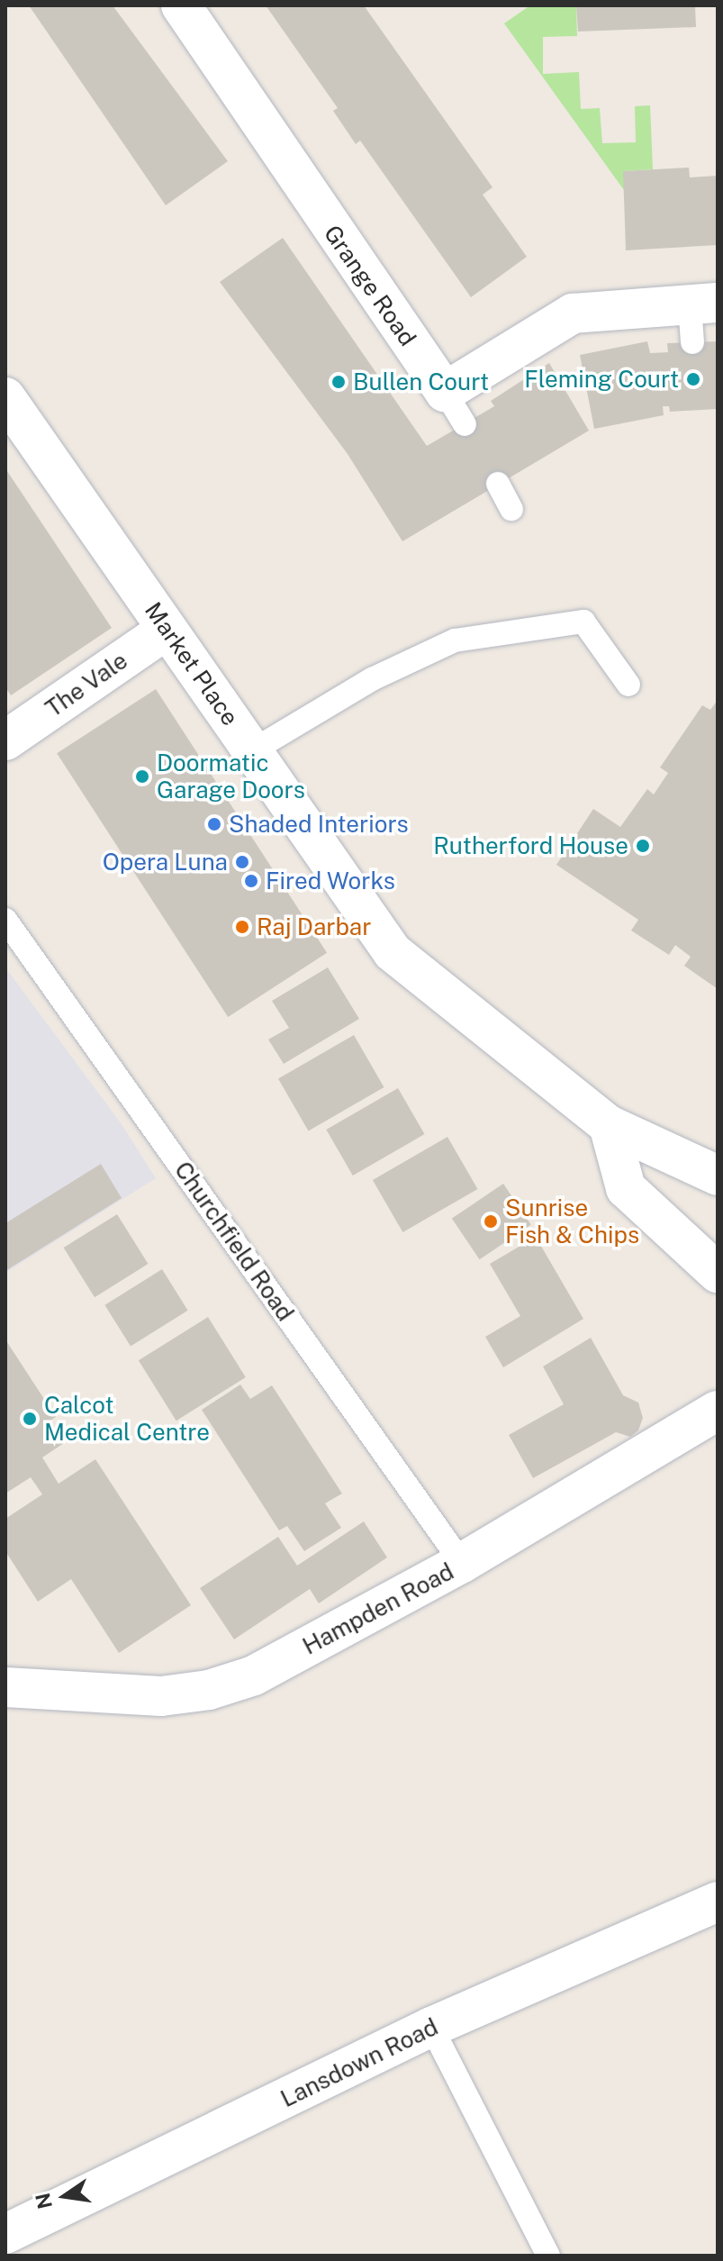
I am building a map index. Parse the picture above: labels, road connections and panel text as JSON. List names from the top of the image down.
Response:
{
  "streets": {
    "street": [
      "Grange Road",
      "Market Place",
      "The Vale",
      "Hampden Road",
      "Lansdown Road"
    ],
    "lane": ["Churchfield Road"]
  },
  "crossings": [
    ["Market Place", "The Vale"],
    ["Churchfield Road", "Hampden Road"]
  ],
  "places": [
    "Fleming Court",
    "Bullen Court",
    "Doormatic Garage Doors",
    "Shaded Interiors",
    "Rutherford House",
    "Opera Luna",
    "Fired Works",
    "Raj Darbar",
    "Sunrise Fish & Chips",
    "Calcot Medical Centre"
  ],
  "north": "left"
}
